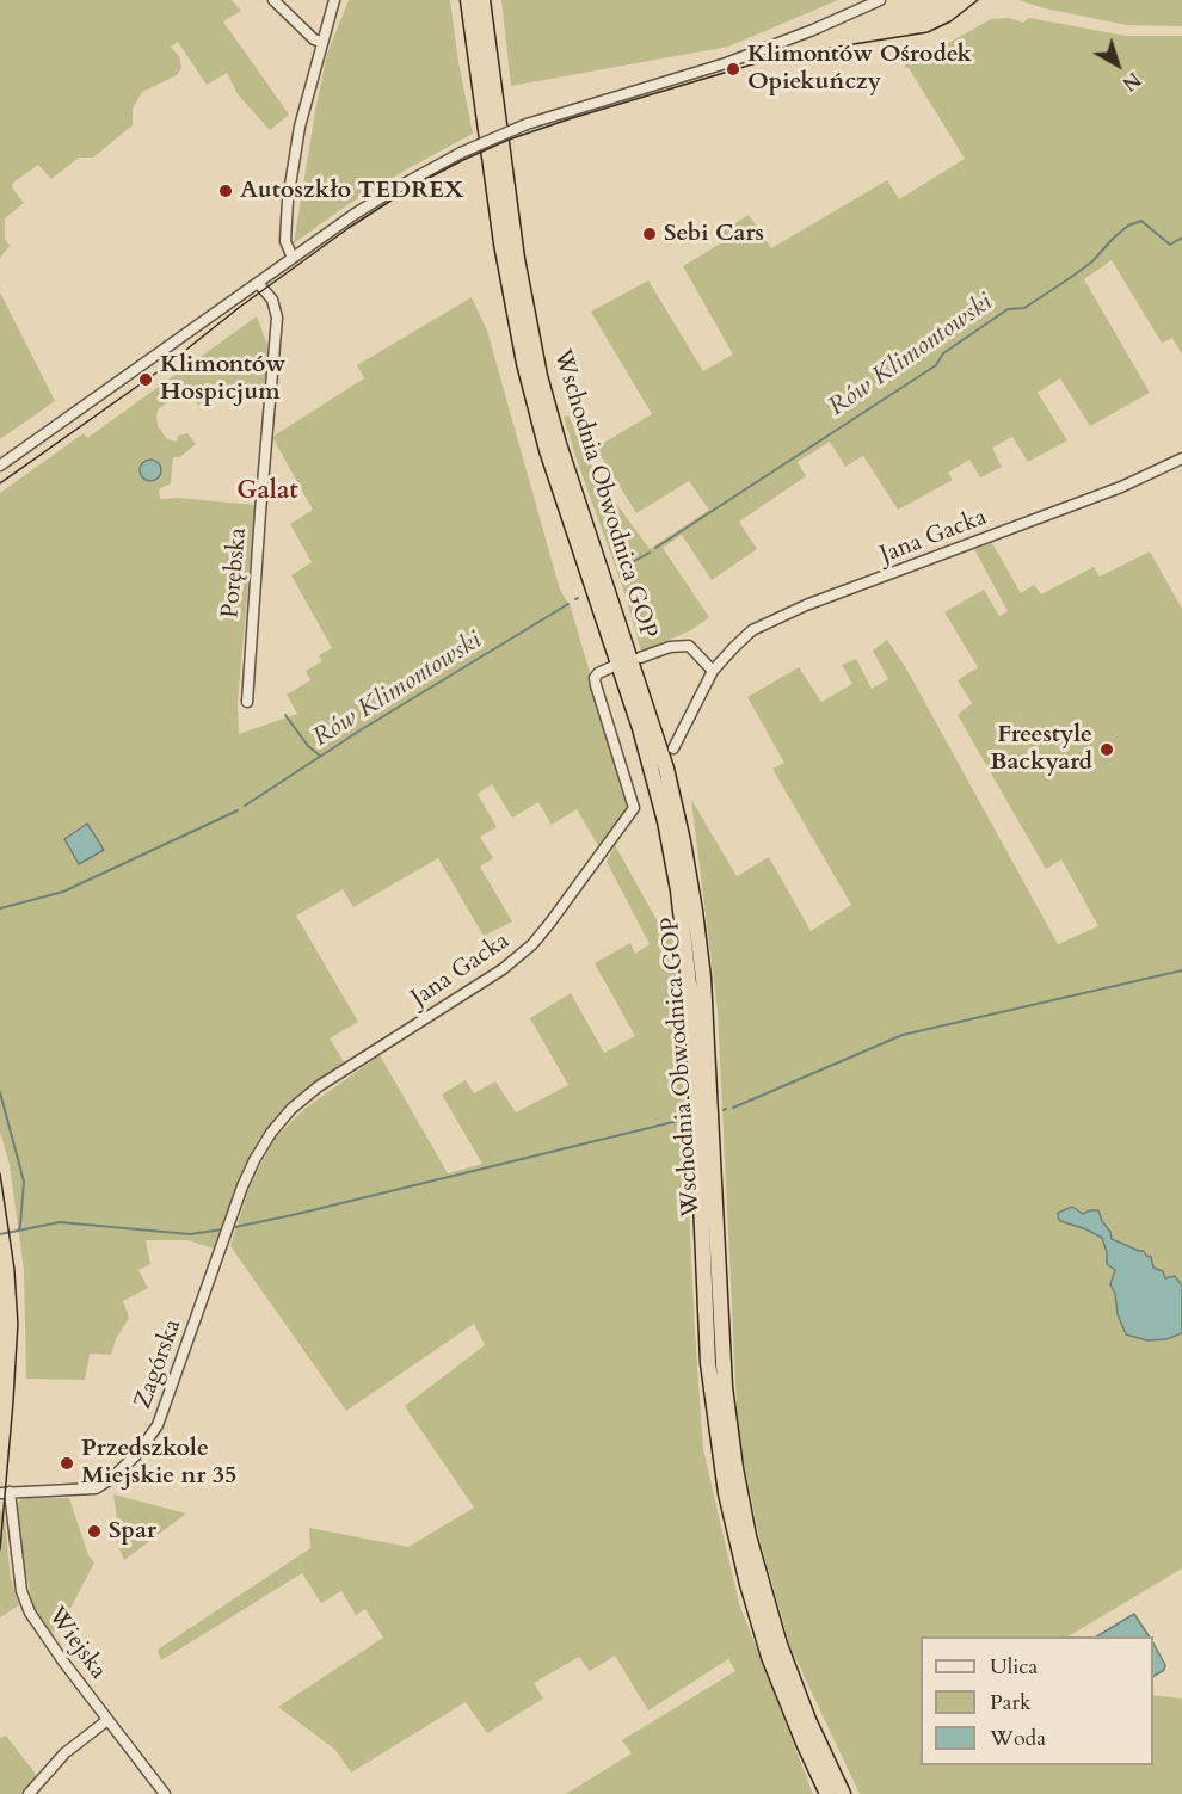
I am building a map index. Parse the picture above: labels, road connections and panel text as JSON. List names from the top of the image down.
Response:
{
  "streets": {
    "highway": ["Wschodnia Obwodnica GOP"],
    "street": [
      "Jana Gacka",
      "Porębska",
      "Zagórska",
      "Wiejska"
    ]
  },
  "crossings": [
    ["Jana Gacka", "Zagórska"],
    ["Zagórska", "Wiejska"]
  ],
  "districts": ["Galat"],
  "water": ["Rów Klimontowski"],
  "places": [
    "Klimontów Ośrodek Opiekuńczy",
    "Autoszkło TEDREX",
    "Sebi Cars",
    "Klimontów Hospicjum",
    "Freestyle Backyard",
    "Przedszkole Miejskie nr 35",
    "Spar"
  ],
  "legend": ["Ulica", "Park", "Woda"],
  "north": "bottom right"
}
